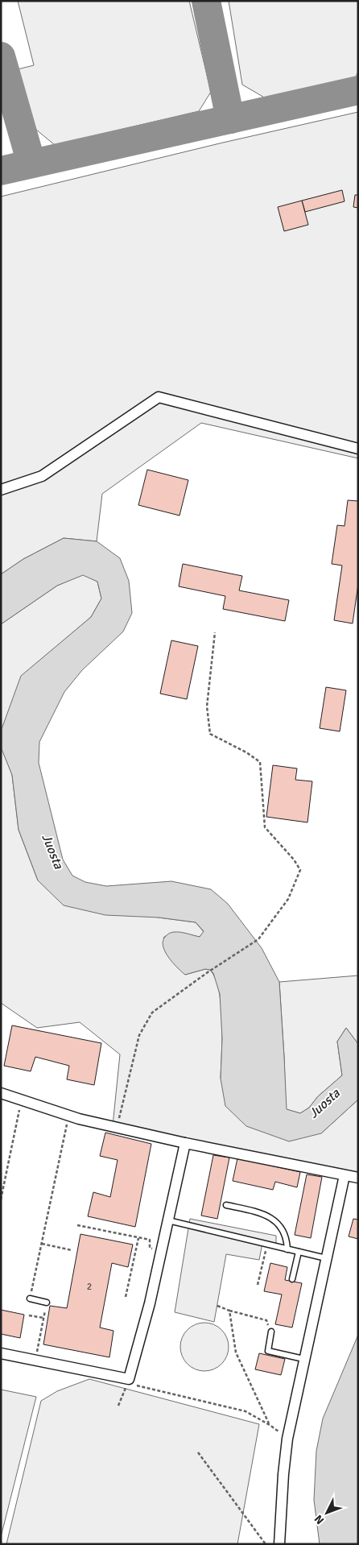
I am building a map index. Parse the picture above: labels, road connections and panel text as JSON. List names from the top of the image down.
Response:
{
  "water": ["Juosta"],
  "house_numbers": ["2"],
  "north": "bottom left"
}
